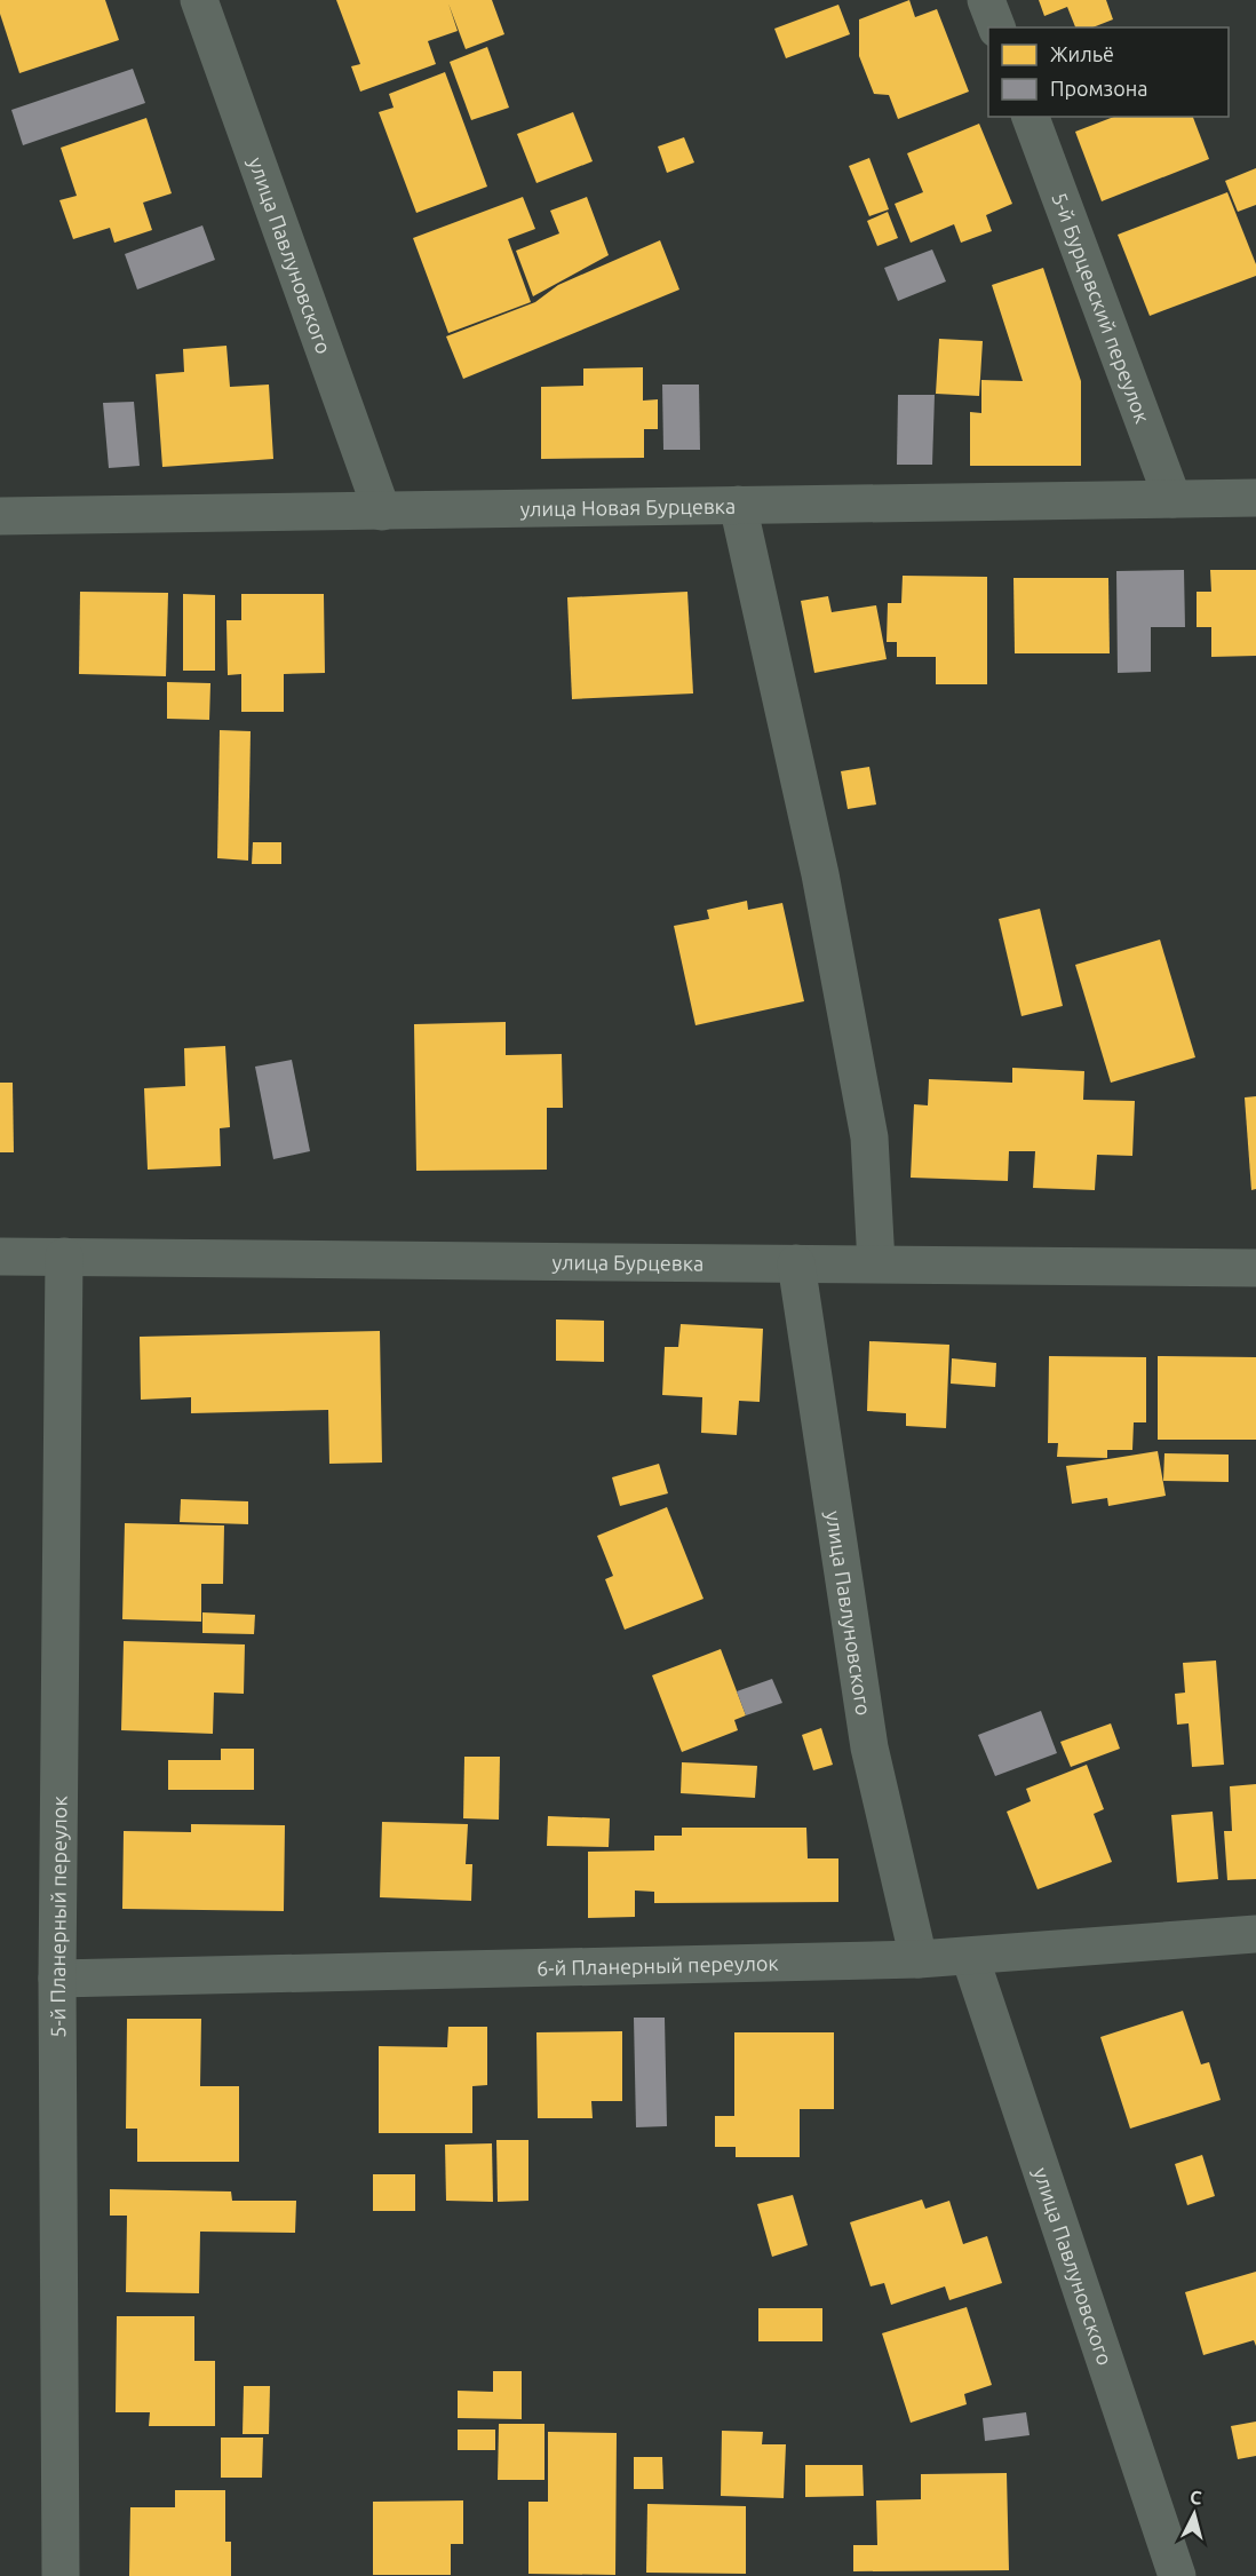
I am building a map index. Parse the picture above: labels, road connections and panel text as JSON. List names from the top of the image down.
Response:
{
  "streets": {
    "street": [
      "улица Павлуновского",
      "5-й Бурцевский переулок",
      "улица Новая Бурцевка",
      "улица Бурцевка",
      "5-й Планерный переулок",
      "6-й Планерный переулок"
    ]
  },
  "crossings": [
    ["улица Павлуновского", "улица Новая Бурцевка"],
    ["улица Павлуновского", "улица Бурцевка"],
    ["улица Павлуновского", "6-й Планерный переулок"],
    ["5-й Бурцевский переулок", "улица Новая Бурцевка"],
    ["улица Бурцевка", "5-й Планерный переулок"],
    ["5-й Планерный переулок", "6-й Планерный переулок"]
  ],
  "legend": ["Жильё", "Промзона"],
  "north": "top"
}
